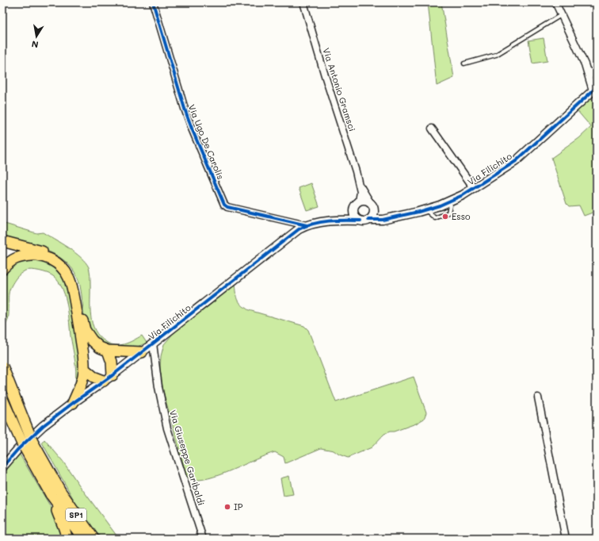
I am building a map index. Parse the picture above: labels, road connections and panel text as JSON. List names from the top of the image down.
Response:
{
  "streets": {
    "highway": ["SP1"],
    "street": [
      "Via Antonio Gramsci",
      "Via Ugo De Carolis",
      "Via Filichito",
      "Via Giuseppe Garibaldi"
    ]
  },
  "crossings": [
    ["Via Antonio Gramsci", "Via Filichito"],
    ["Via Ugo De Carolis", "Via Filichito"],
    ["Via Filichito", "Via Giuseppe Garibaldi"]
  ],
  "places": ["Esso", "IP"],
  "north": "bottom"
}
